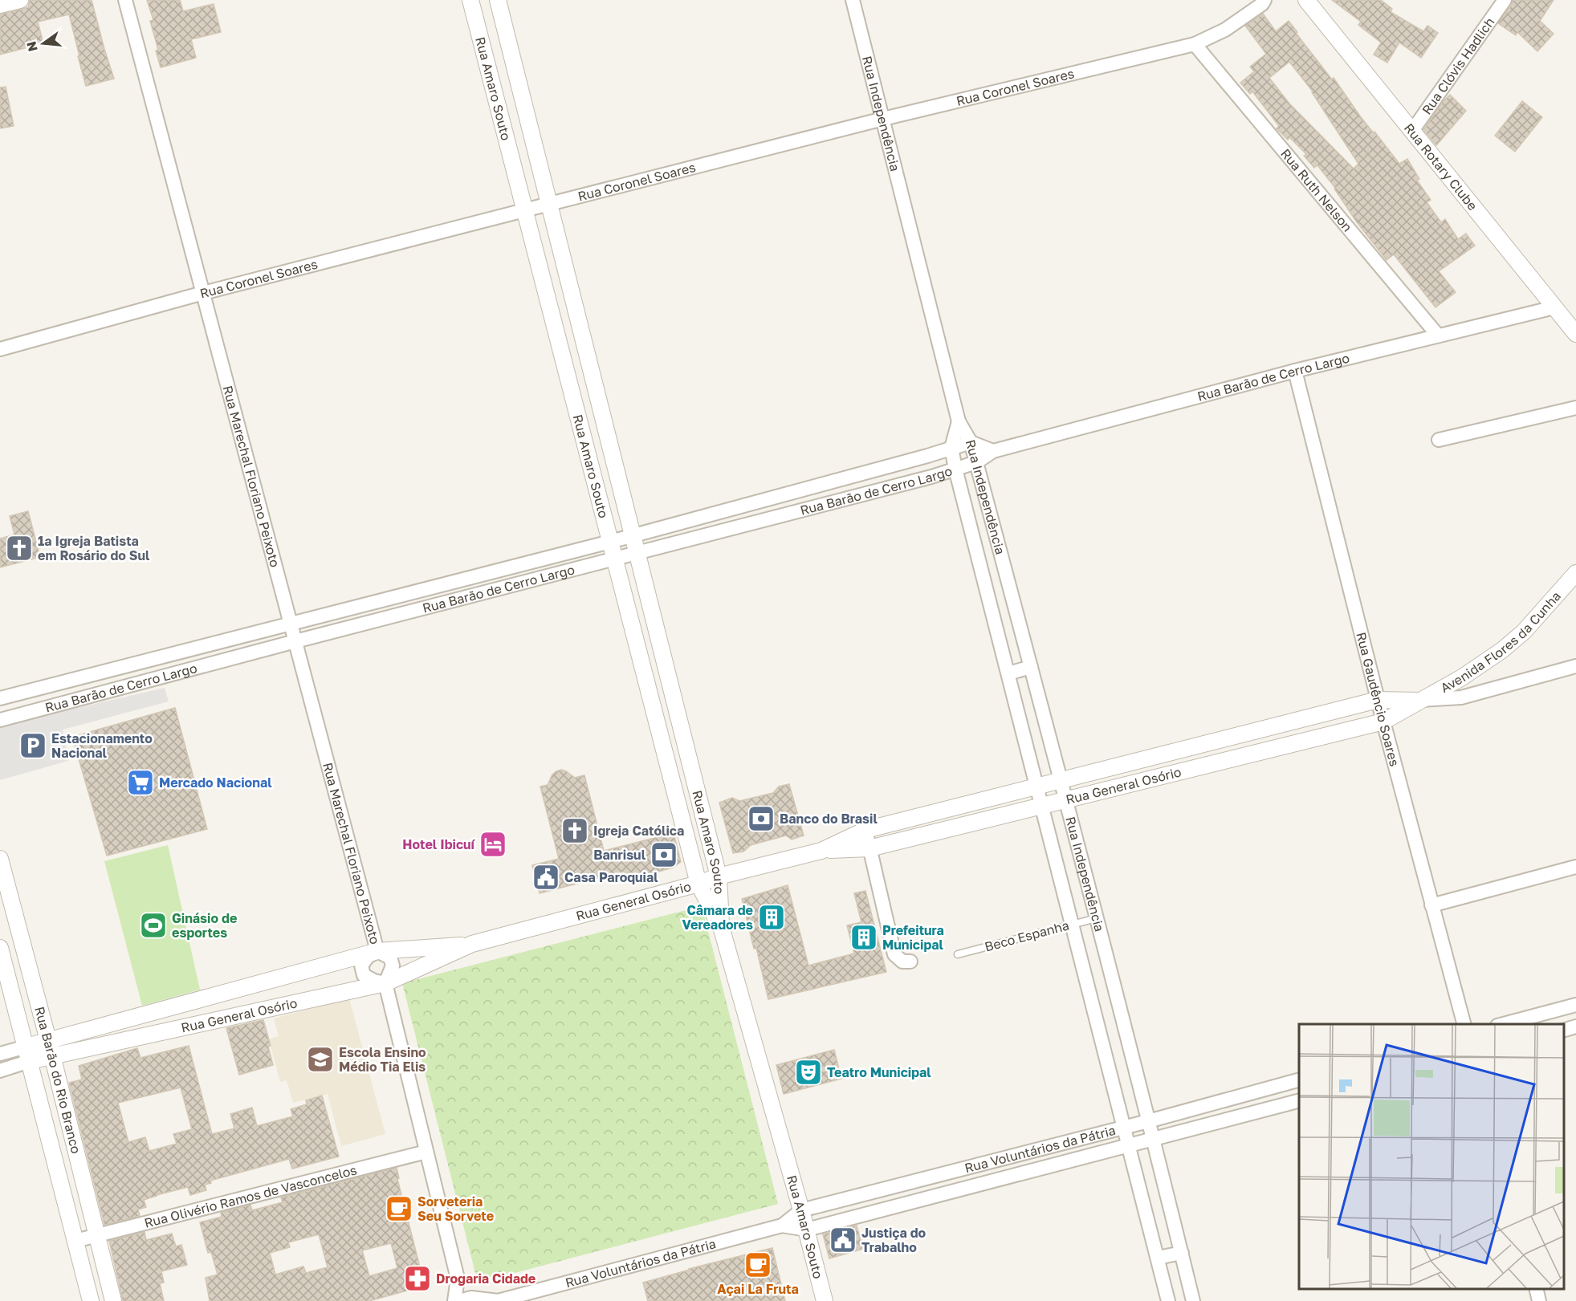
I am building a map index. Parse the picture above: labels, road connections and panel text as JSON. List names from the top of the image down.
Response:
{
  "streets": {
    "street": [
      "Rua Clóvis Hadlich",
      "Rua Coronel Soares",
      "Rua Amaro Souto",
      "Rua Independência",
      "Rua Rotary Clube",
      "Rua Ruth Nelson",
      "Rua Barão de Cerro Largo",
      "Rua Marechal Floriano Peixoto",
      "Avenida Flores da Cunha",
      "Rua Gaudêncio Soares",
      "Rua General Osório",
      "Rua Barão do Rio Branco",
      "Rua Voluntários da Pátria",
      "Rua Olivério Ramos de Vasconcelos"
    ],
    "lane": ["Beco Espanha"]
  },
  "crossings": [
    ["Rua Clóvis Hadlich", "Rua Rotary Clube"],
    ["Rua Coronel Soares", "Rua Amaro Souto"],
    ["Rua Coronel Soares", "Rua Independência"],
    ["Rua Coronel Soares", "Rua Ruth Nelson"],
    ["Rua Coronel Soares", "Rua Marechal Floriano Peixoto"],
    ["Rua Amaro Souto", "Rua Barão de Cerro Largo"],
    ["Rua Amaro Souto", "Rua General Osório"],
    ["Rua Amaro Souto", "Rua Voluntários da Pátria"],
    ["Rua Independência", "Rua Barão de Cerro Largo"],
    ["Rua Independência", "Rua General Osório"],
    ["Rua Independência", "Beco Espanha"],
    ["Rua Independência", "Rua Voluntários da Pátria"],
    ["Rua Rotary Clube", "Rua Barão de Cerro Largo"],
    ["Rua Ruth Nelson", "Rua Barão de Cerro Largo"],
    ["Rua Barão de Cerro Largo", "Rua Marechal Floriano Peixoto"],
    ["Rua Barão de Cerro Largo", "Rua Gaudêncio Soares"],
    ["Rua Marechal Floriano Peixoto", "Rua General Osório"],
    ["Rua Marechal Floriano Peixoto", "Rua Voluntários da Pátria"],
    ["Rua Marechal Floriano Peixoto", "Rua Olivério Ramos de Vasconcelos"],
    ["Avenida Flores da Cunha", "Rua General Osório"],
    ["Rua Gaudêncio Soares", "Rua General Osório"],
    ["Rua General Osório", "Rua Barão do Rio Branco"],
    ["Rua Barão do Rio Branco", "Rua Olivério Ramos de Vasconcelos"]
  ],
  "places": {
    "church": ["1ª Igreja Batista em Rosário do Sul", "Igreja Católica"],
    "parking": ["Estacionamento Nacional"],
    "supermarket": ["Mercado Nacional"],
    "bank": ["Banco do Brasil", "Banrisul"],
    "hotel": ["Hotel Ibicuí"],
    "public building": ["Casa Paroquial", "Justiça do Trabalho"],
    "building": ["Câmara de Vereadores", "Prefeitura Municipal"],
    "sports": ["Ginásio de esportes"],
    "school or university": ["Escola Ensino Médio Tia Elis"],
    "theatre": ["Teatro Municipal"],
    "cafe": ["Sorveteria Seu Sorvete", "Açai La Fruta"],
    "pharmacy": ["Drogaria Cidade"]
  },
  "north": "left"
}
